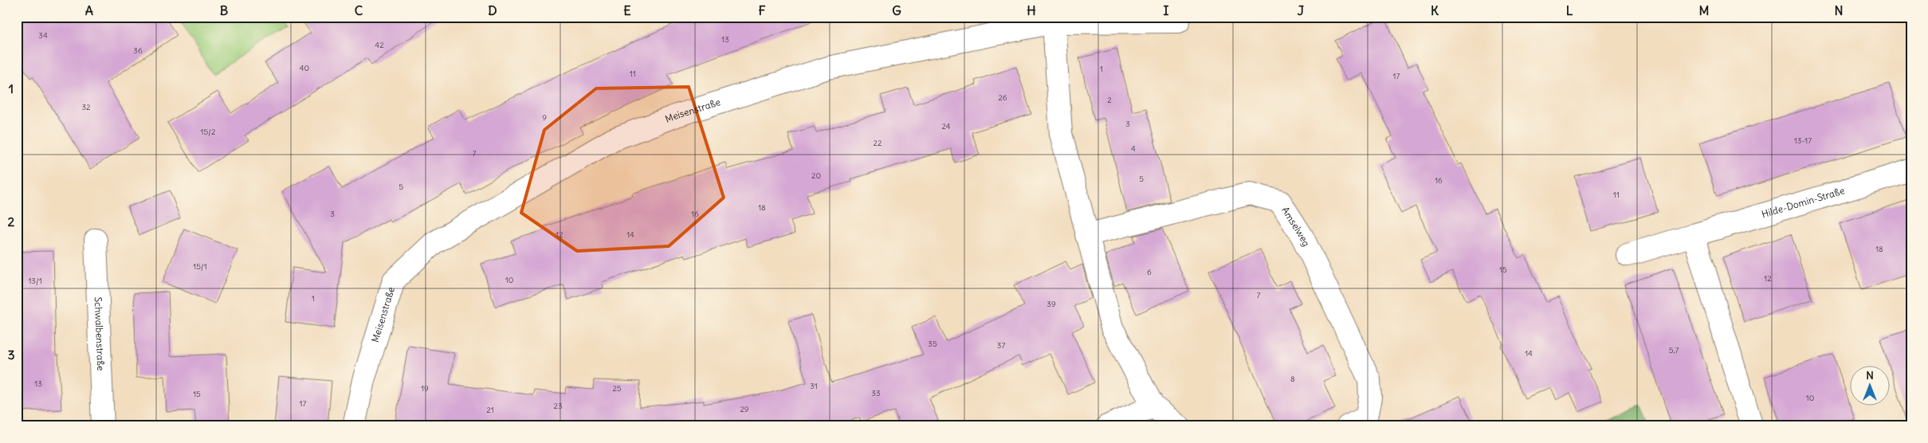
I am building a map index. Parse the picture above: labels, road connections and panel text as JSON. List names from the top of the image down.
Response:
{
  "streets": {
    "street": [
      "Meisenstraße",
      "Hilde-Domin-Straße",
      "Amselweg",
      "Schwalbenstraße"
    ]
  },
  "house_numbers": [
    "34",
    "13",
    "42",
    "36",
    "40",
    "1",
    "11",
    "17",
    "26",
    "2",
    "32",
    "9",
    "3",
    "24",
    "15/2",
    "13-17",
    "22",
    "4",
    "7",
    "20",
    "5",
    "16",
    "5",
    "11",
    "18",
    "3",
    "16",
    "12",
    "14",
    "18",
    "15/1",
    "15",
    "6",
    "12",
    "10",
    "13/1",
    "7",
    "1",
    "39",
    "35",
    "37",
    "5,7",
    "14",
    "8",
    "13",
    "31",
    "19",
    "25",
    "33",
    "15",
    "10",
    "17",
    "23",
    "29",
    "21"
  ],
  "north": "top",
  "grid": {
    "columns": [
      "A",
      "B",
      "C",
      "D",
      "E",
      "F",
      "G",
      "H",
      "I",
      "J",
      "K",
      "L",
      "M",
      "N"
    ],
    "rows": ["1", "2", "3"]
  }
}
